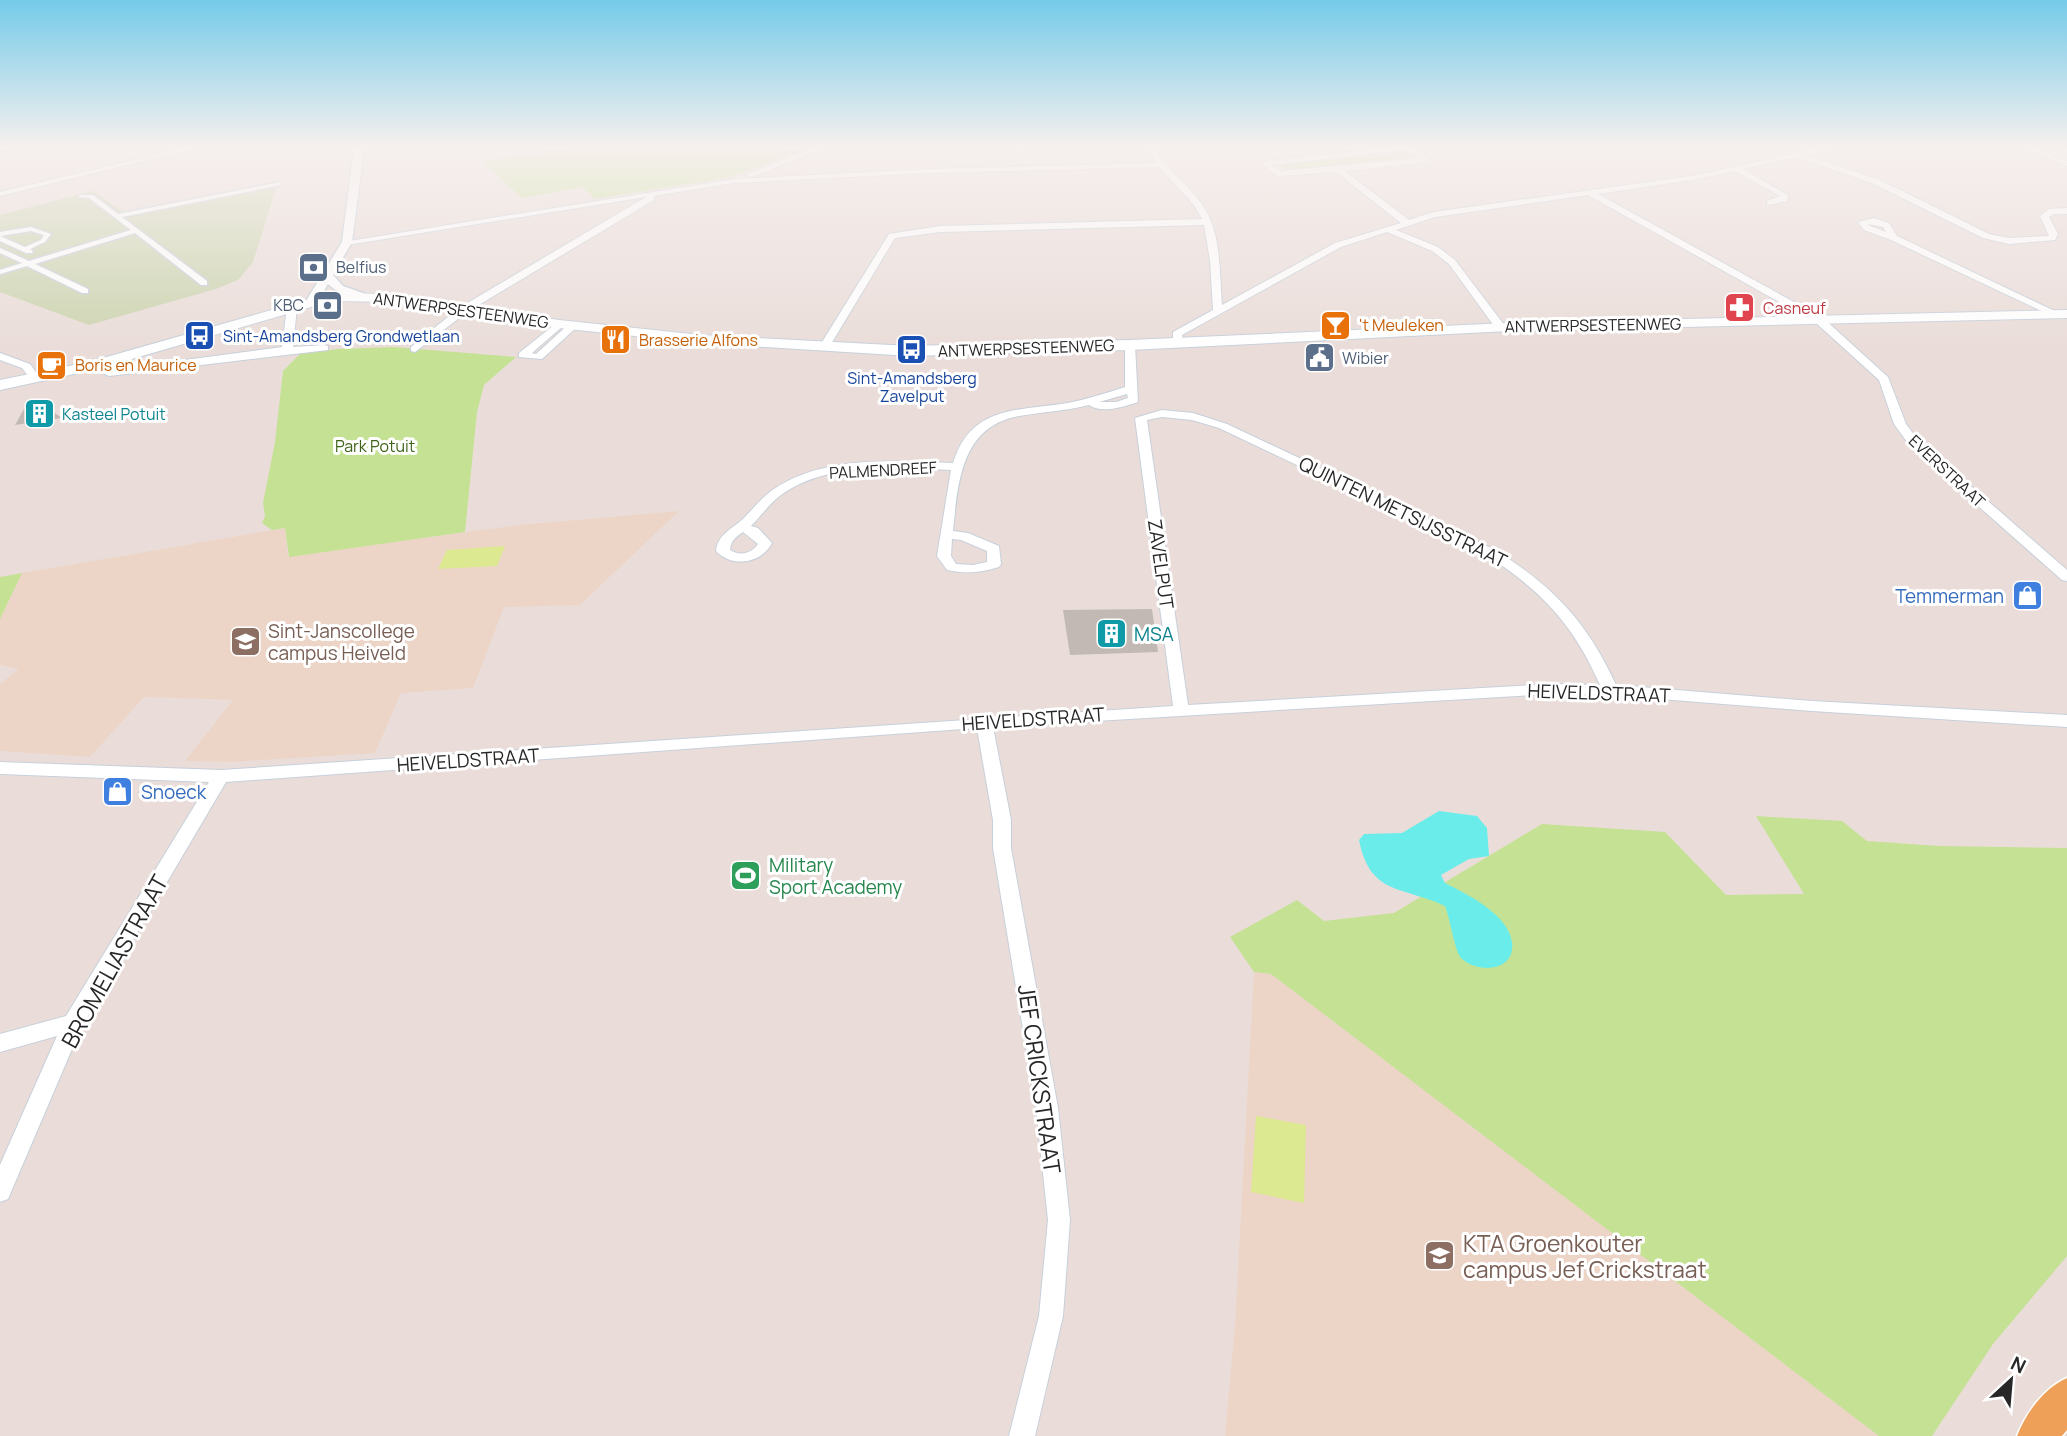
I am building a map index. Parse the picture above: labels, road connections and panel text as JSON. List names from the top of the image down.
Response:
{
  "streets": {
    "main road": ["ANTWERPSESTEENWEG"],
    "street": [
      "PALMENDREEF",
      "EVERSTRAAT",
      "QUINTEN METSIJSSTRAAT",
      "ZAVELPUT",
      "HEIVELDSTRAAT",
      "BROMELIASTRAAT",
      "JEF CRICKSTRAAT"
    ]
  },
  "crossings": [
    ["ANTWERPSESTEENWEG", "PALMENDREEF"],
    ["ANTWERPSESTEENWEG", "EVERSTRAAT"],
    ["QUINTEN METSIJSSTRAAT", "ZAVELPUT"],
    ["QUINTEN METSIJSSTRAAT", "HEIVELDSTRAAT"],
    ["ZAVELPUT", "HEIVELDSTRAAT"],
    ["HEIVELDSTRAAT", "BROMELIASTRAAT"],
    ["HEIVELDSTRAAT", "JEF CRICKSTRAAT"]
  ],
  "parks": ["Park Potuit"],
  "places": {
    "bank": ["Belfius", "KBC"],
    "pharmacy": ["Casneuf"],
    "bar": ["'t Meuleken"],
    "bus stop": ["Sint-Amandsberg Grondwetlaan", "Sint-Amandsberg Zavelput"],
    "restaurant": ["Brasserie Alfons"],
    "public building": ["Wibier"],
    "cafe": ["Boris en Maurice"],
    "building": ["Kasteel Potuit", "MSA"],
    "shop": ["Temmerman", "Snoeck"],
    "school or university": ["Sint-Janscollege campus Heiveld", "KTA Groenkouter campus Jef Crickstraat"],
    "sports": ["Military Sport Academy"]
  },
  "north": "top right"
}
